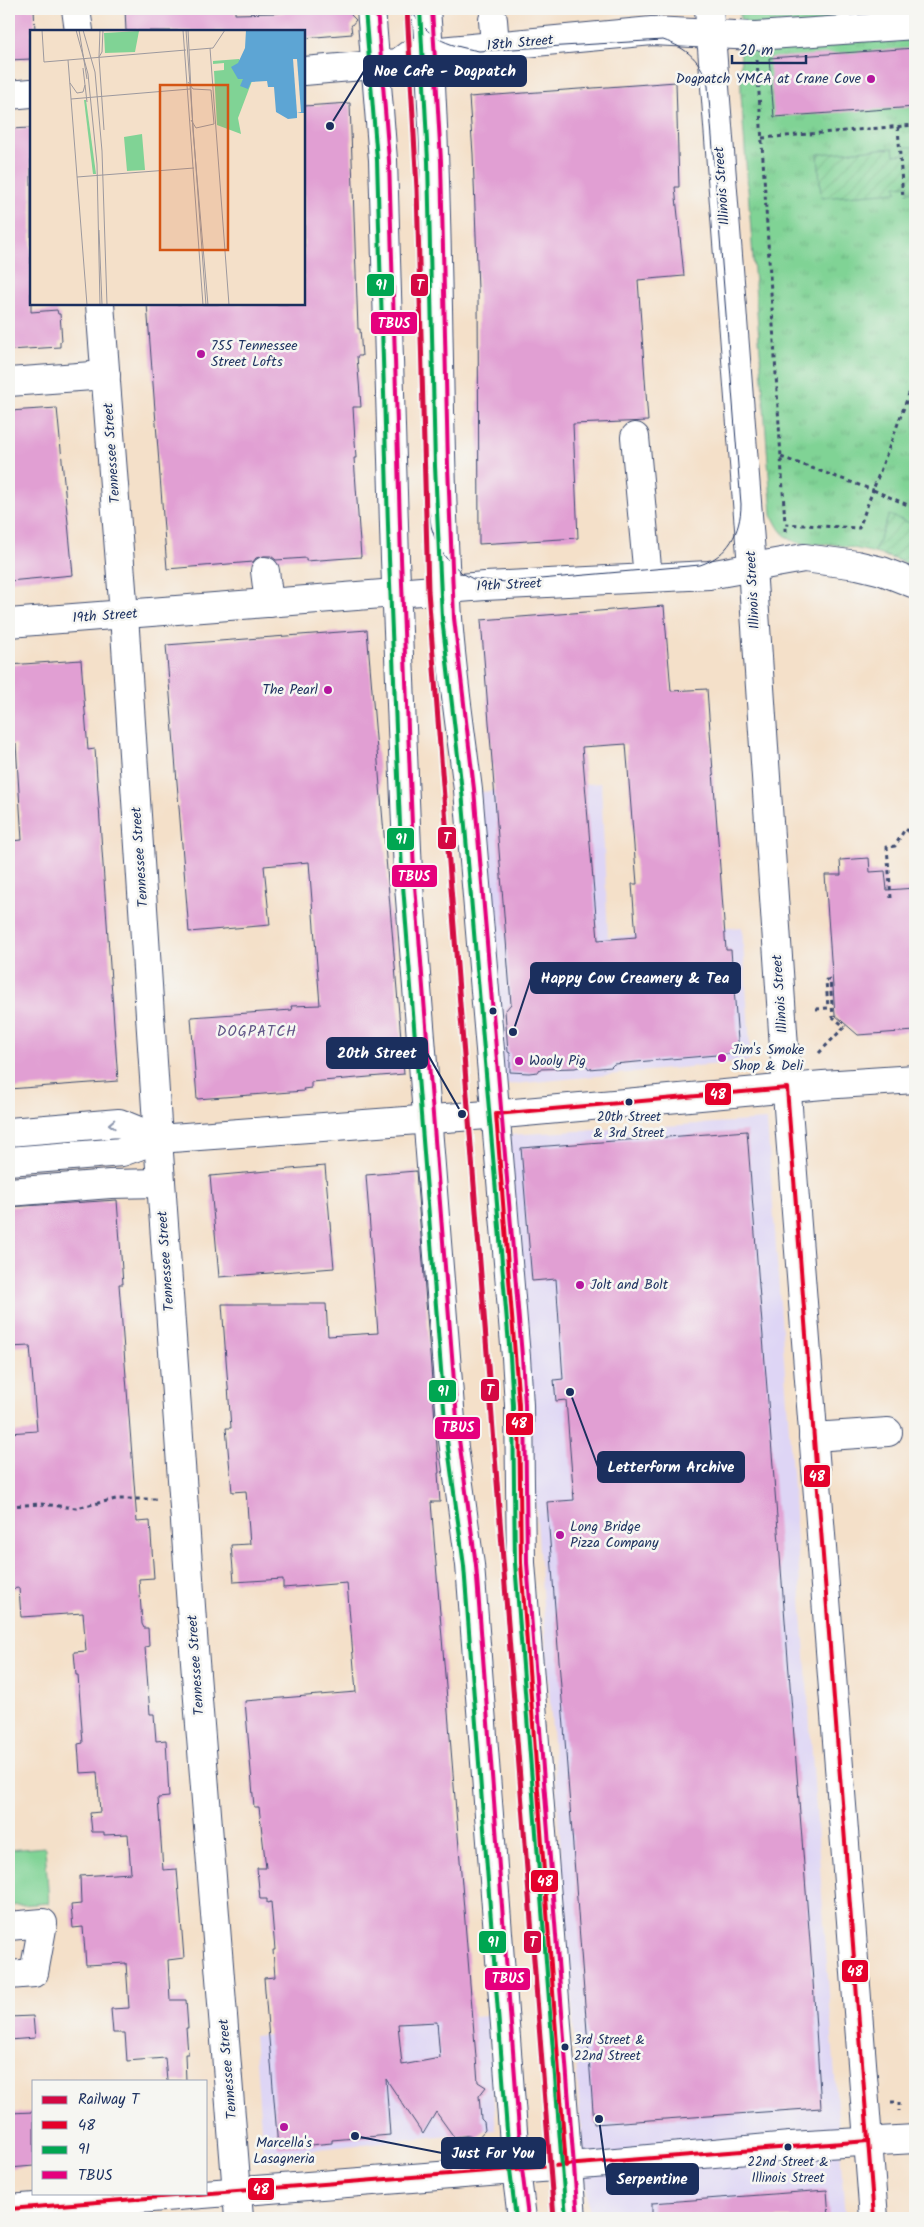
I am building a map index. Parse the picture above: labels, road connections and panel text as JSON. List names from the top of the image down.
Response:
{
  "streets": {
    "street": [
      "18th Street",
      "Illinois Street",
      "Tennessee Street",
      "19th Street"
    ]
  },
  "crossings": [
    ["18th Street", "Illinois Street"],
    ["Illinois Street", "19th Street"],
    ["Tennessee Street", "19th Street"]
  ],
  "districts": ["DOGPATCH"],
  "places": [
    "Dogpatch YMCA at Crane Cove",
    "Noe Cafe - Dogpatch",
    "755 Tennessee Street Lofts",
    "The Pearl",
    "Happy Cow Creamery & Tea",
    "Jim's Smoke Shop & Deli",
    "Wooly Pig",
    "20th Street & 3rd Street",
    "20th Street",
    "Jolt and Bolt",
    "Letterform Archive",
    "Long Bridge Pizza Company",
    "3rd Street & 22nd Street",
    "Serpentine",
    "Marcella's Lasagneria",
    "Just For You",
    "22nd Street & Illinois Street"
  ],
  "lines": [
    "rail line T",
    "transit line 91",
    "transit line TBUS",
    "transit line 48"
  ],
  "legend": [
    "Railway T",
    "48",
    "91",
    "TBUS"
  ],
  "scale_bar": "20 m"
}
